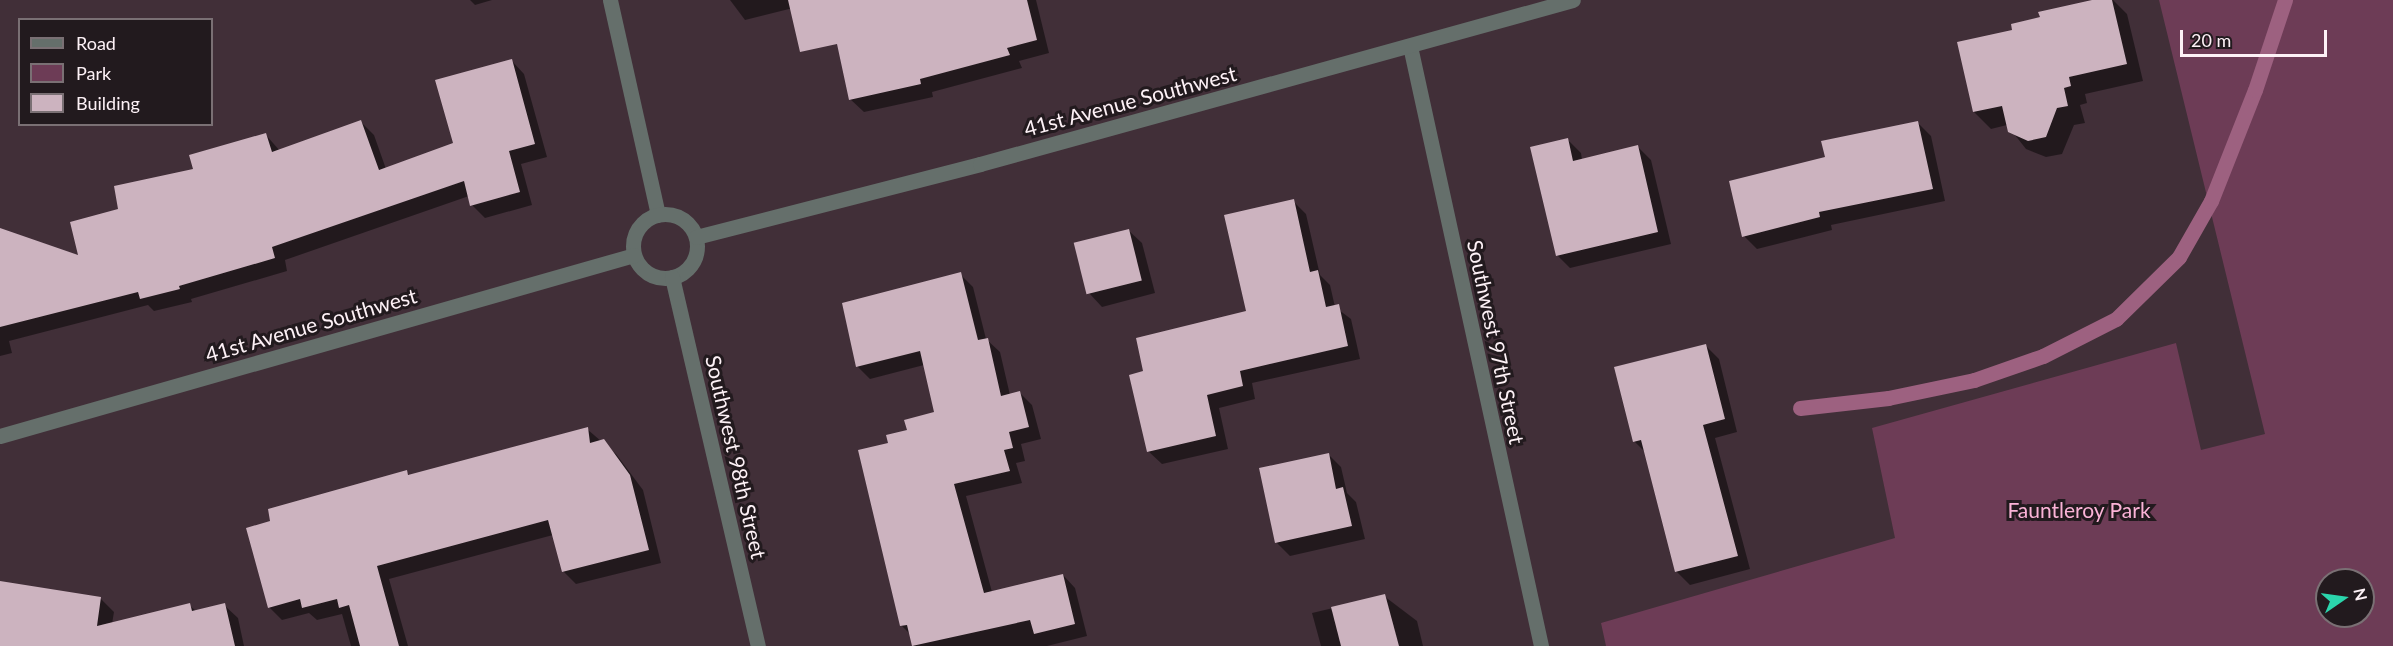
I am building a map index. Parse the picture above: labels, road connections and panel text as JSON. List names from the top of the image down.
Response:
{
  "streets": {
    "street": ["41st Avenue Southwest", "Southwest 97th Street", "Southwest 98th Street"]
  },
  "crossings": [
    ["41st Avenue Southwest", "Southwest 97th Street"],
    ["41st Avenue Southwest", "Southwest 98th Street"]
  ],
  "parks": ["Fauntleroy Park"],
  "legend": ["Road", "Park", "Building"],
  "scale_bar": "20 m",
  "north": "right"
}
